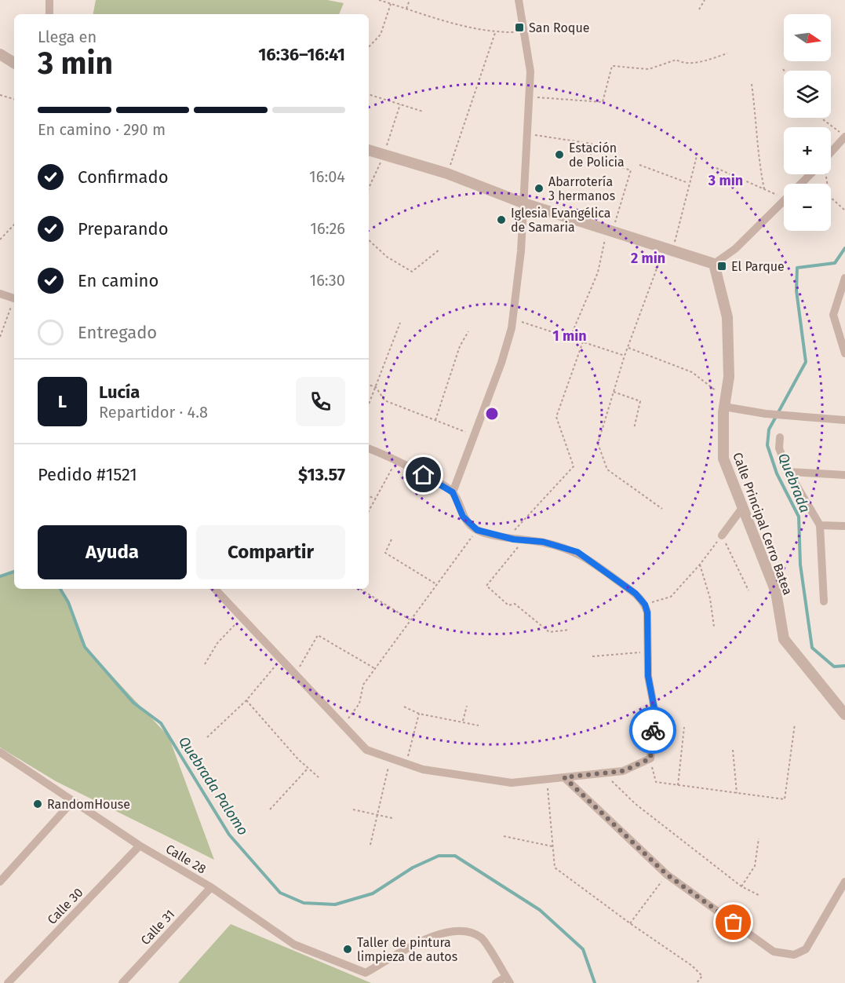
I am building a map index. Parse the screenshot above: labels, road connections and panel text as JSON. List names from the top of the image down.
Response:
{
  "streets": {
    "street": [
      "Calle Principal Cerro Batea",
      "Calle 28",
      "Calle 30",
      "Calle 31"
    ]
  },
  "crossings": [
    ["Calle 28", "Calle 30"],
    ["Calle 28", "Calle 31"]
  ],
  "water": ["Quebrada", "Quebrada Palomo"],
  "places": {
    "transit": ["San Roque", "El Parque"],
    "other": [
      "Estación de Policia",
      "Abarrotería 3 hermanos",
      "Iglesia Evangélica de Samaria",
      "RandomHouse",
      "Taller de pintura limpieza de autos"
    ]
  },
  "north": "right",
  "page": {
    "map_buttons": ["+", "−"],
    "heading": ["3 min", "Llega en", "16:36–16:41"],
    "panel": [
      "Lucía",
      "Repartidor · 4.8",
      "Pedido #1521",
      "$13.57"
    ],
    "bar": "En camino · 290 m",
    "list": [
      ["Confirmado", "16:04"],
      ["Preparando", "16:26"],
      ["En camino", "16:30"],
      "Entregado"
    ],
    "round": "L",
    "buttons": ["Ayuda", "Compartir"]
  },
  "rings": ["3 min", "2 min", "1 min"]
}
